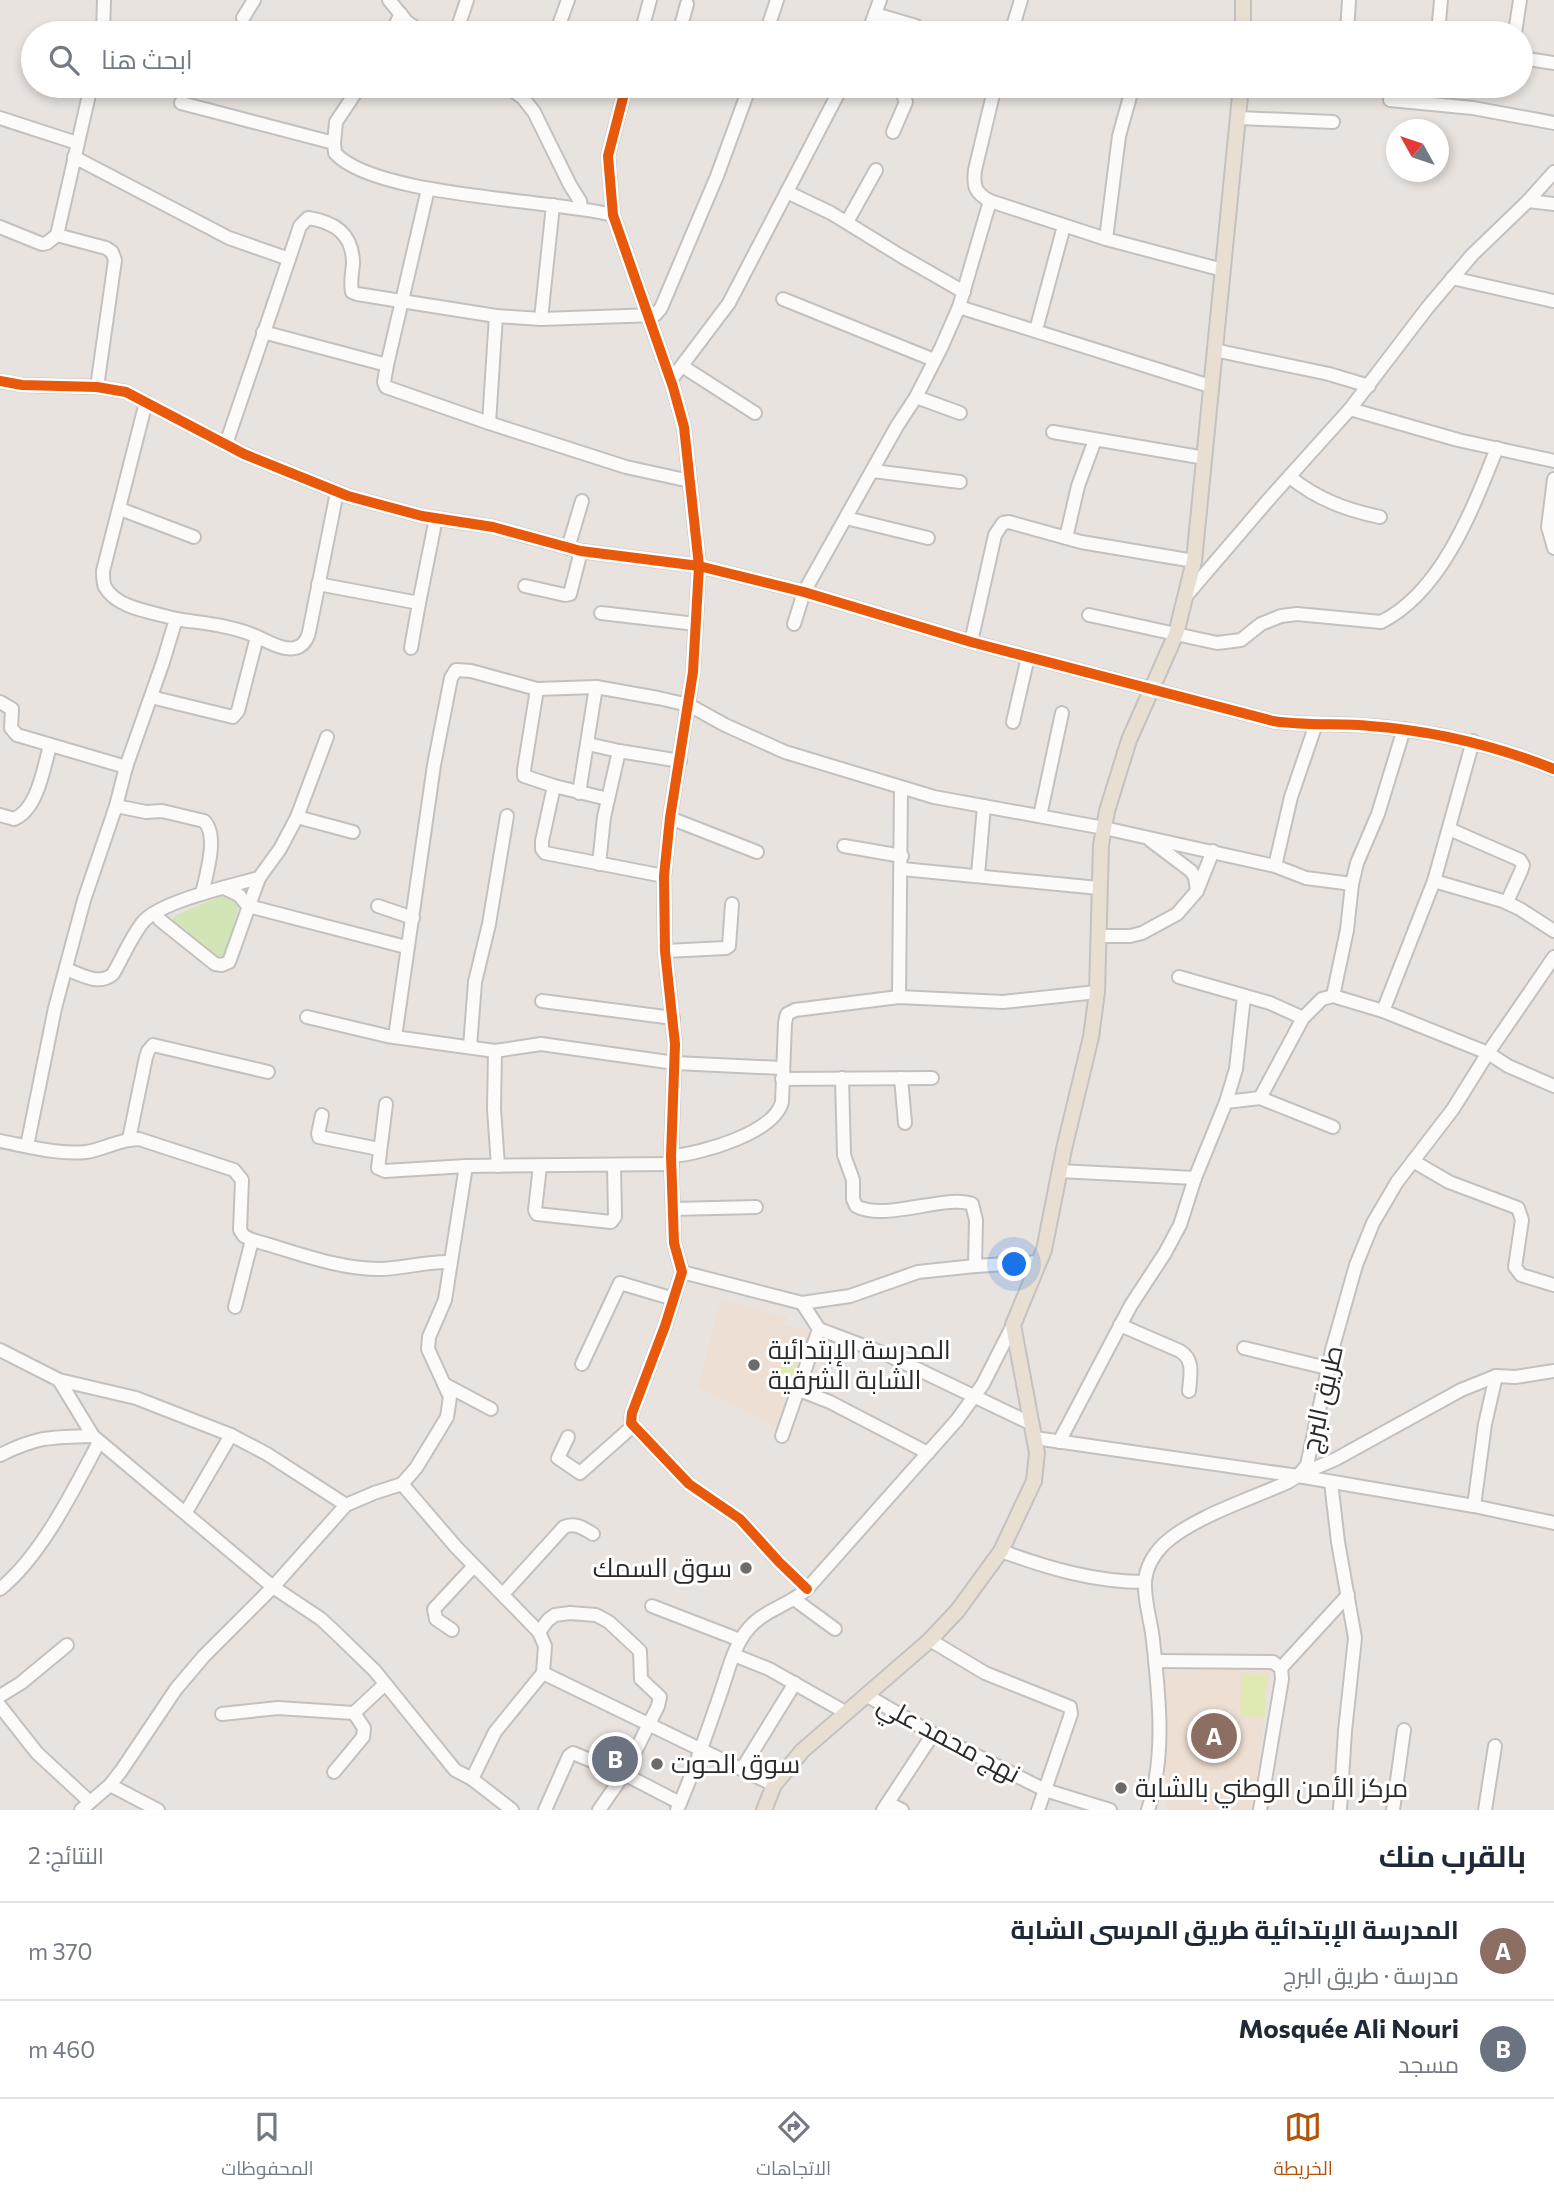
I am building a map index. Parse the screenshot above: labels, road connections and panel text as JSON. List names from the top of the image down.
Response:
{
  "streets": {
    "street": ["طريق البرج", "نهج محمد علي"]
  },
  "places": [
    "المدرسة الإبتدائية الشابة الشرقية",
    "سوق السمك",
    "سوق الحوت",
    "مركز الأمن الوطني بالشابة"
  ],
  "north": "top left",
  "page": {
    "search": "ابحث هنا",
    "pins": ["A", "B"],
    "heading": ["بالقرب منك", "النتائج: 2"],
    "list": [
      {
        "mark": "A",
        "name": "المدرسة الإبتدائية طريق المرسى الشابة",
        "note": "مدرسة · طريق البرج",
        "value": "370 m"
      },
      {
        "mark": "B",
        "name": "Mosquée Ali Nouri",
        "note": "مسجد",
        "value": "460 m"
      }
    ],
    "nav": ["الخريطة", "الاتجاهات", "المحفوظات"]
  }
}
